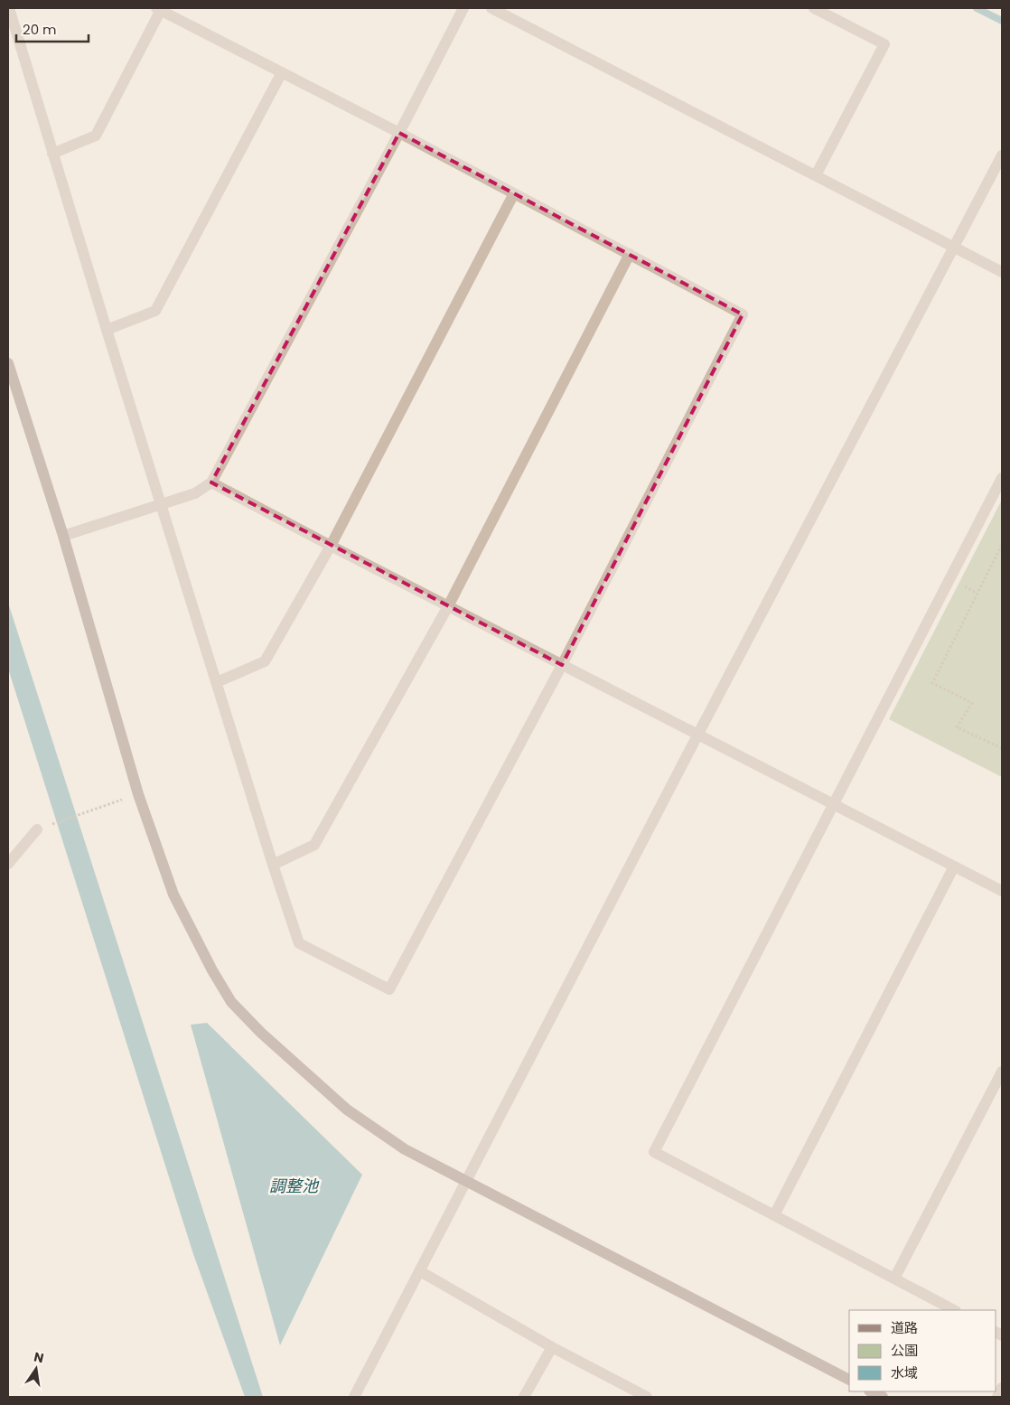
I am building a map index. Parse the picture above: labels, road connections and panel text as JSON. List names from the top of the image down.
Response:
{
  "water": ["調整池"],
  "legend": ["道路", "公園", "水域"],
  "scale_bar": "20 m",
  "north": "top"
}
